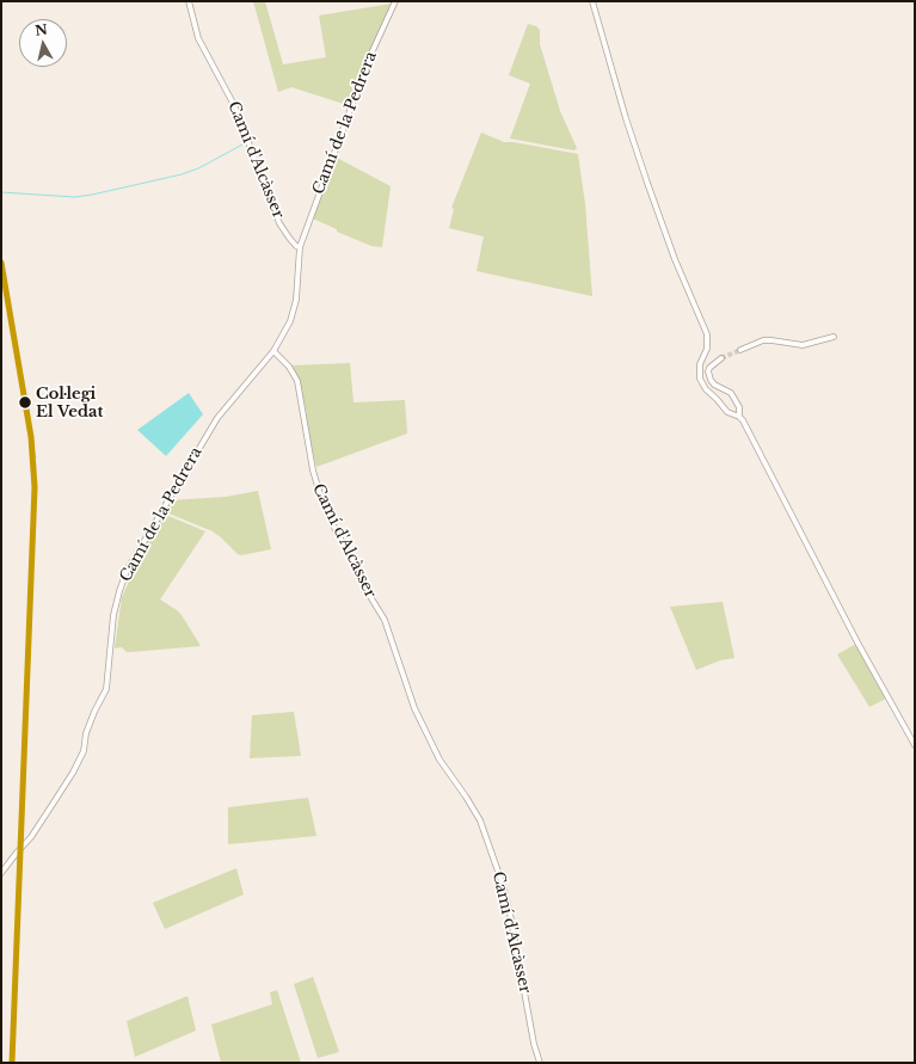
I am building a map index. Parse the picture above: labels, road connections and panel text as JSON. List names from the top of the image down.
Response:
{
  "streets": {
    "street": ["Camí de la Pedrera", "Camí d'Alcàsser"]
  },
  "crossings": [
    ["Camí de la Pedrera", "Camí d'Alcàsser"]
  ],
  "places": ["Col·legi El Vedat"],
  "north": "top"
}
